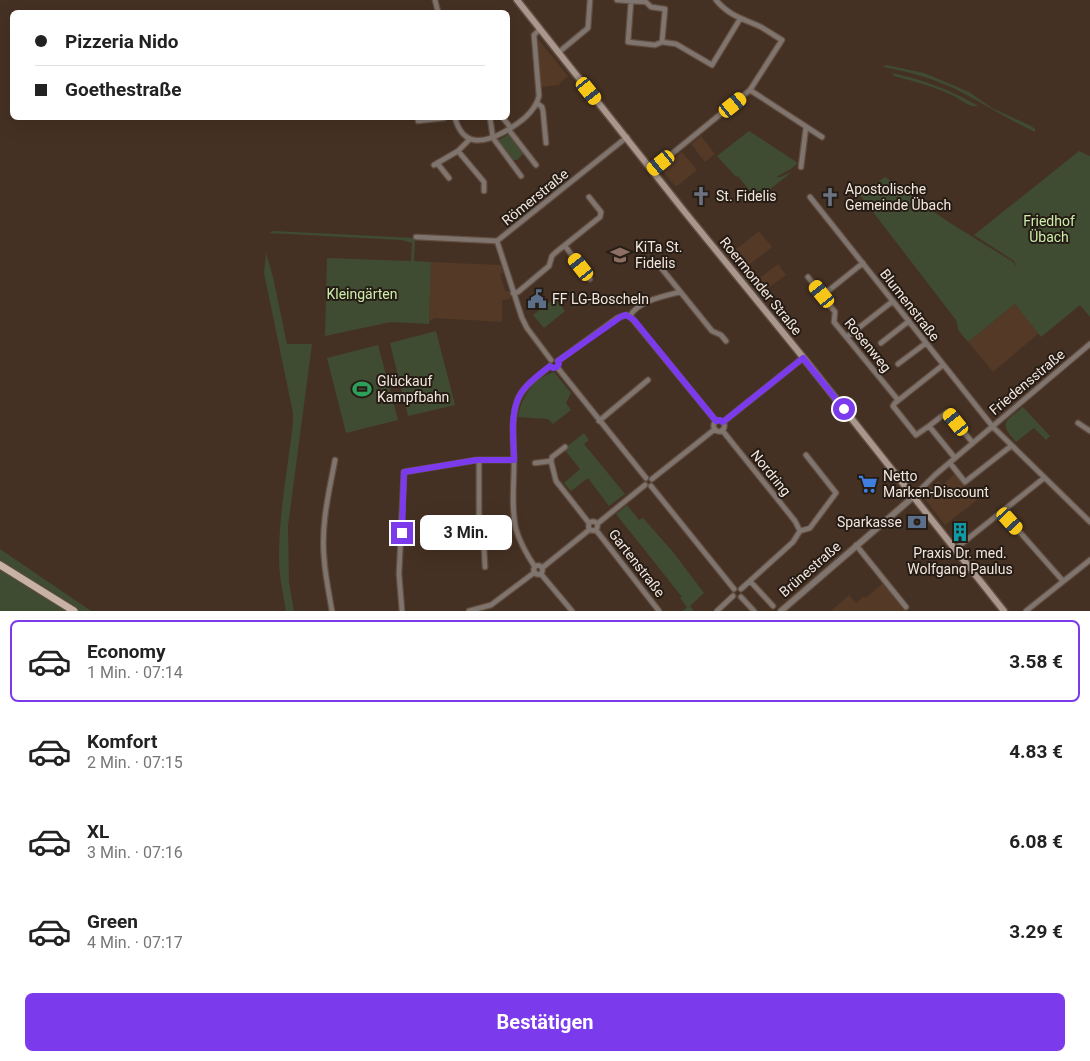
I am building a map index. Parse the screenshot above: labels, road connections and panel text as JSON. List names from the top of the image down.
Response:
{
  "streets": {
    "main road": ["Roermonder Straße"],
    "street": [
      "Römerstraße",
      "Blumenstraße",
      "Rosenweg",
      "Friedensstraße",
      "Nordring",
      "Gartenstraße",
      "Brünestraße"
    ]
  },
  "crossings": [
    ["Römerstraße", "Roermonder Straße"],
    ["Roermonder Straße", "Friedensstraße"],
    ["Roermonder Straße", "Brünestraße"],
    ["Blumenstraße", "Friedensstraße"],
    ["Friedensstraße", "Brünestraße"]
  ],
  "parks": ["Friedhof Übach", "Kleingärten"],
  "places": {
    "church": ["St. Fidelis", "Apostolische Gemeinde Übach"],
    "school or university": ["KiTa St. Fidelis"],
    "public building": ["FF LG-Boscheln"],
    "sports": ["Glückauf Kampfbahn"],
    "supermarket": ["Netto Marken-Discount"],
    "bank": ["Sparkasse"],
    "building": ["Praxis Dr. med. Wolfgang Paulus"]
  },
  "page": {
    "banner": ["Pizzeria Nido", "Goethestraße"],
    "bubble": "3 Min.",
    "list": [
      {
        "name": "Economy",
        "note": "1 Min. · 07:14",
        "value": "3.58 €"
      },
      {
        "name": "Komfort",
        "note": "2 Min. · 07:15",
        "value": "4.83 €"
      },
      {
        "name": "XL",
        "note": "3 Min. · 07:16",
        "value": "6.08 €"
      },
      {
        "name": "Green",
        "note": "4 Min. · 07:17",
        "value": "3.29 €"
      }
    ],
    "buttons": "Bestätigen"
  }
}
